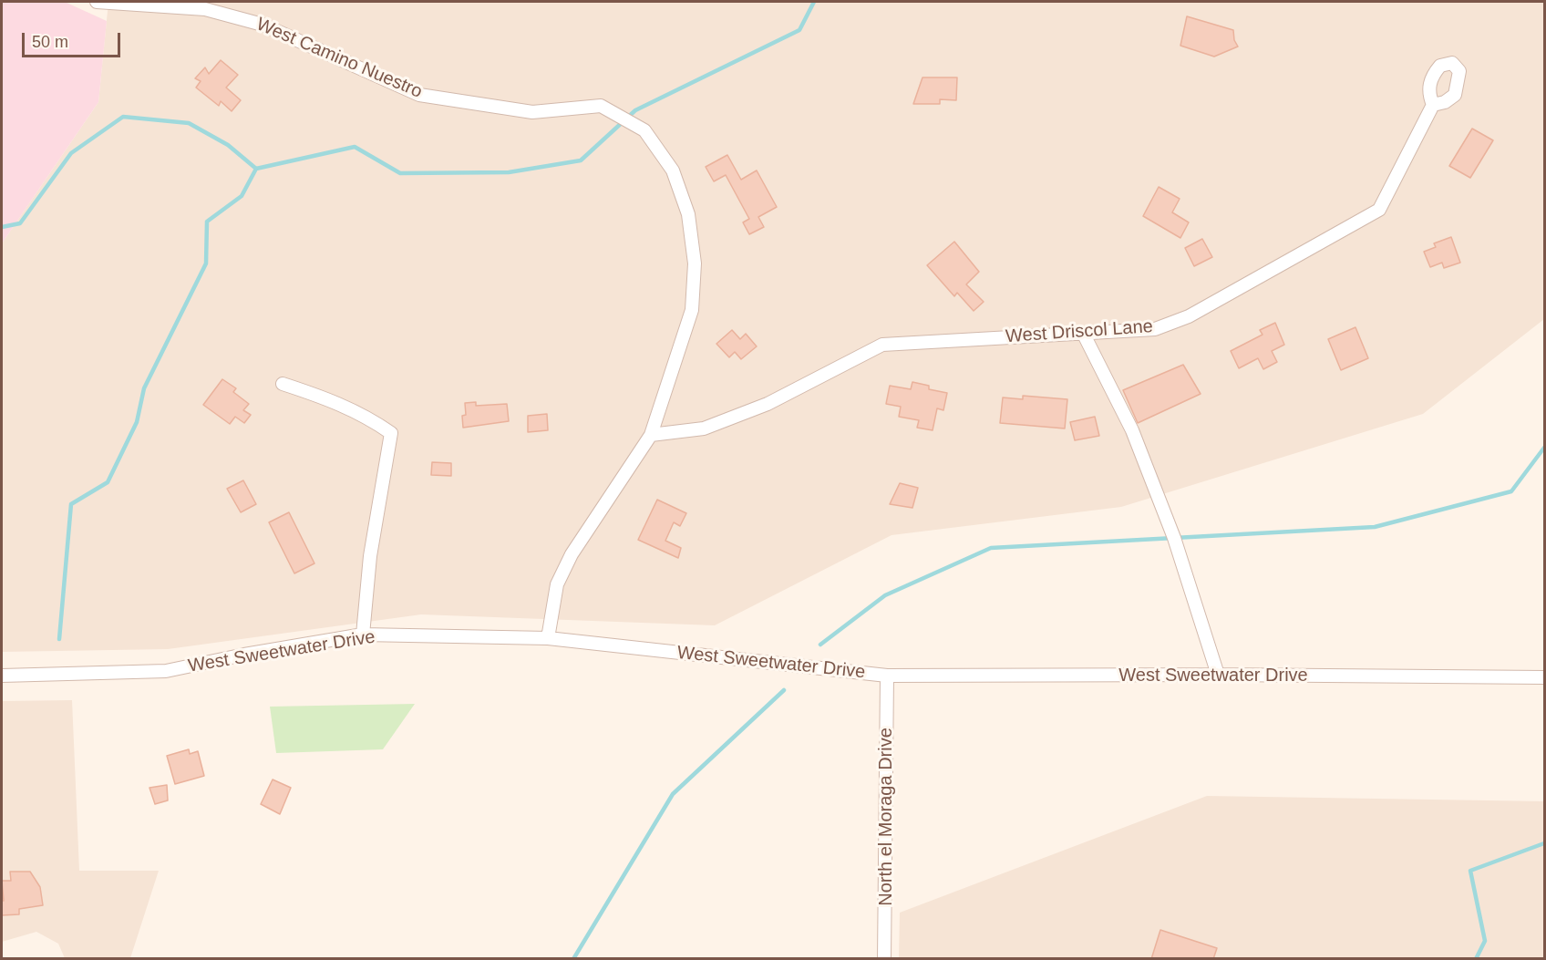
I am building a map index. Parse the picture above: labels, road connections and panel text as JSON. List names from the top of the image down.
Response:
{
  "streets": {
    "street": [
      "West Camino Nuestro",
      "West Driscol Lane",
      "West Sweetwater Drive",
      "North el Moraga Drive"
    ]
  },
  "crossings": [
    ["West Camino Nuestro", "West Driscol Lane"],
    ["West Camino Nuestro", "West Sweetwater Drive"],
    ["West Sweetwater Drive", "North el Moraga Drive"]
  ],
  "scale_bar": "50 m"
}
